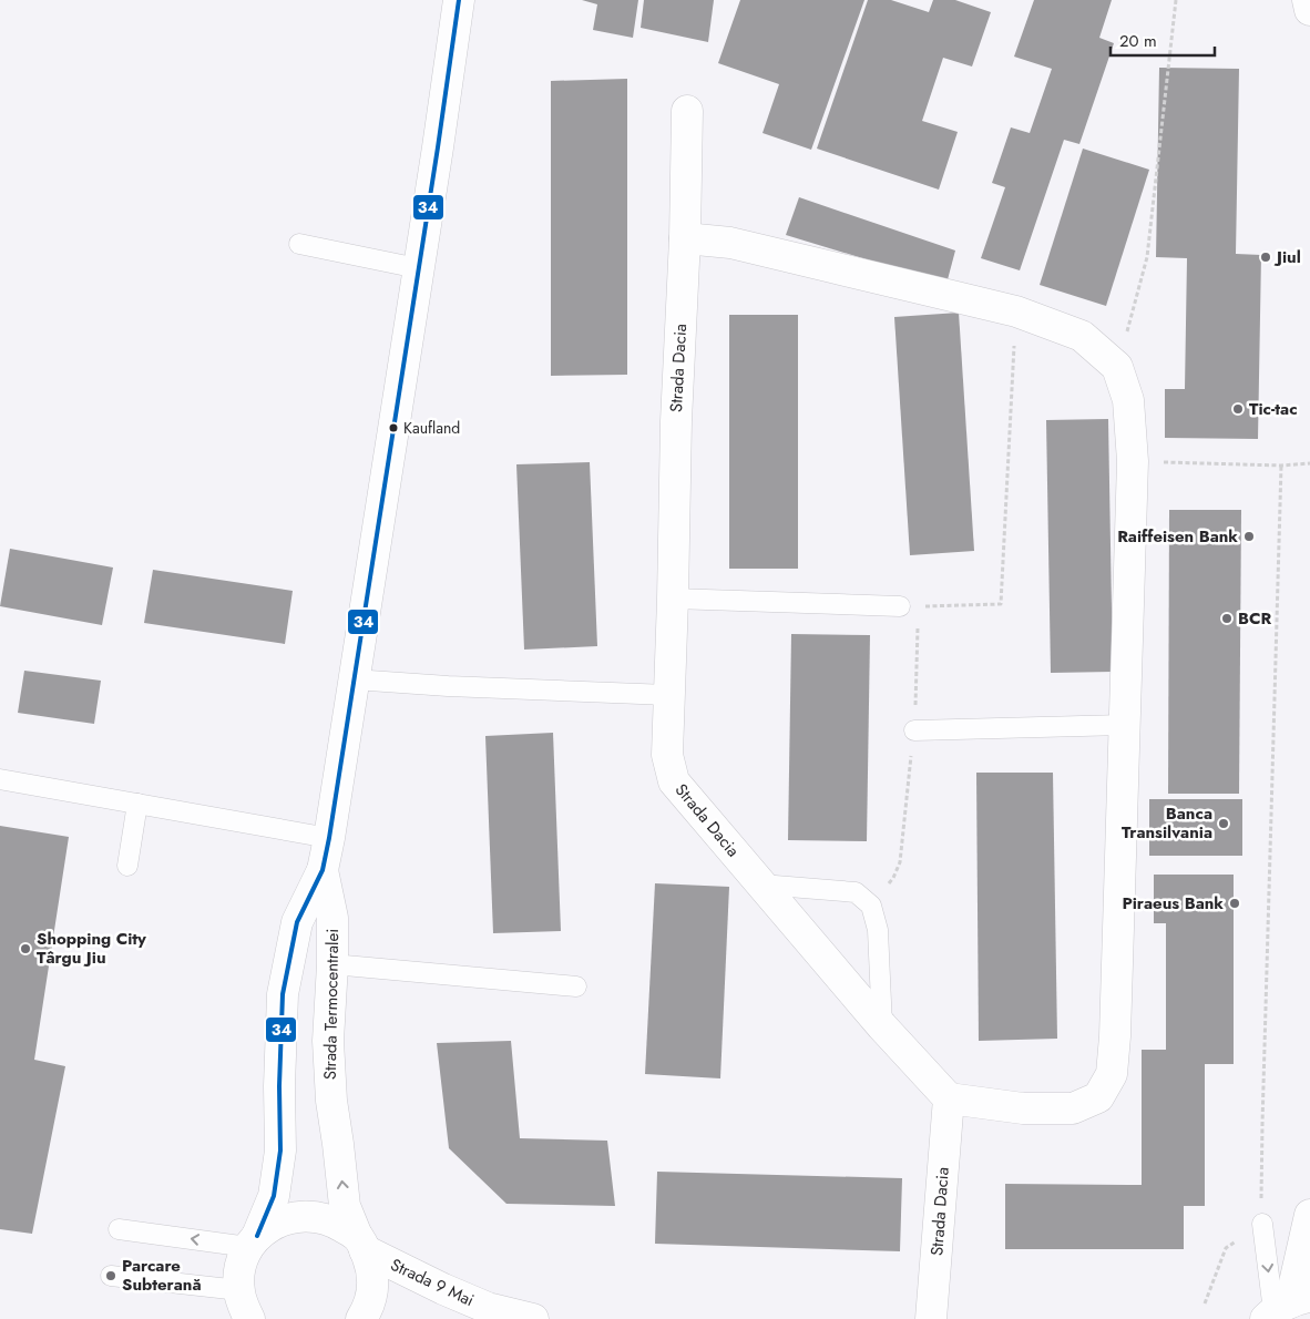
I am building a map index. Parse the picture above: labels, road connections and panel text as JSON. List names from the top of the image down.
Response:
{
  "streets": {
    "street": ["Strada Dacia", "Strada Termocentralei", "Strada 9 Mai"]
  },
  "crossings": [
    ["Strada Termocentralei", "Strada 9 Mai"]
  ],
  "places": [
    "Jiul",
    "Tic-tac",
    "Kaufland",
    "Raiffeisen Bank",
    "BCR",
    "Banca Transilvania",
    "Piraeus Bank",
    "Shopping City Târgu Jiu",
    "Parcare Subterană"
  ],
  "lines": ["transit line 34"],
  "scale_bar": "20 m"
}
